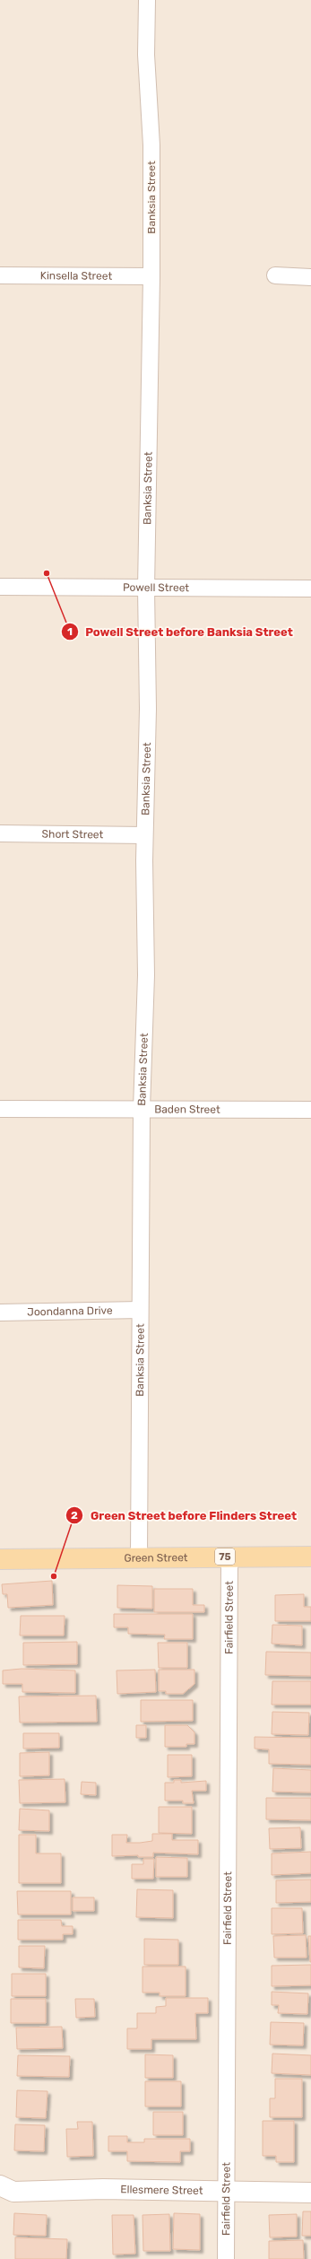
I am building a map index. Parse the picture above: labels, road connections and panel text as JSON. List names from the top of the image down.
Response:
{
  "streets": {
    "main road": ["75", "Green Street"],
    "street": [
      "Banksia Street",
      "Kinsella Street",
      "Powell Street",
      "Short Street",
      "Baden Street",
      "Joondanna Drive",
      "Fairfield Street",
      "Ellesmere Street"
    ]
  },
  "crossings": [
    ["Banksia Street", "Kinsella Street"],
    ["Banksia Street", "Powell Street"],
    ["Banksia Street", "Short Street"],
    ["Banksia Street", "Baden Street"],
    ["Banksia Street", "Joondanna Drive"],
    ["Banksia Street", "Green Street"],
    ["Green Street", "Fairfield Street"],
    ["Fairfield Street", "Ellesmere Street"]
  ],
  "places": ["Powell Street before Banksia Street", "Green Street before Flinders Street"]
}
